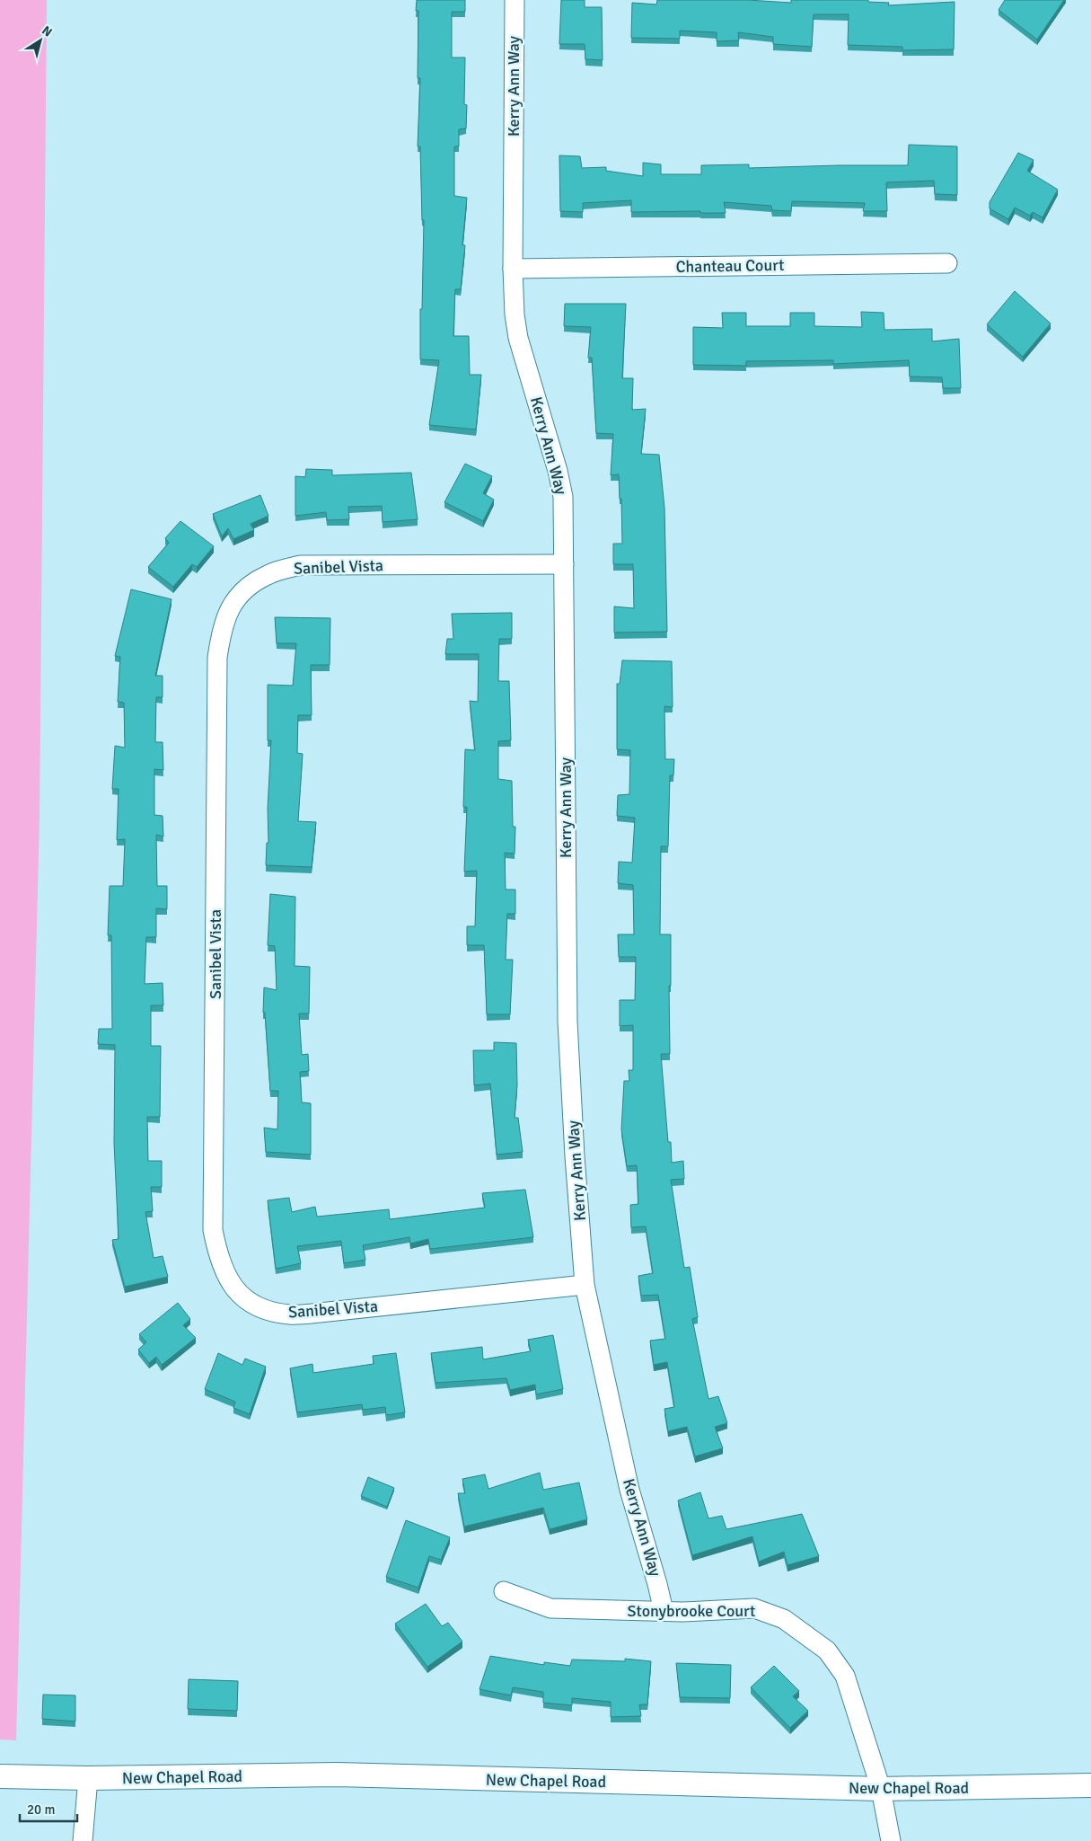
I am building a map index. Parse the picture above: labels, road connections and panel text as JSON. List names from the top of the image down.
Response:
{
  "streets": {
    "street": [
      "Kerry Ann Way",
      "Chanteau Court",
      "Sanibel Vista",
      "Stonybrooke Court",
      "New Chapel Road"
    ]
  },
  "crossings": [
    ["Kerry Ann Way", "Chanteau Court"],
    ["Kerry Ann Way", "Sanibel Vista"],
    ["Kerry Ann Way", "Stonybrooke Court"],
    ["Stonybrooke Court", "New Chapel Road"]
  ],
  "scale_bar": "20 m",
  "north": "top right"
}
